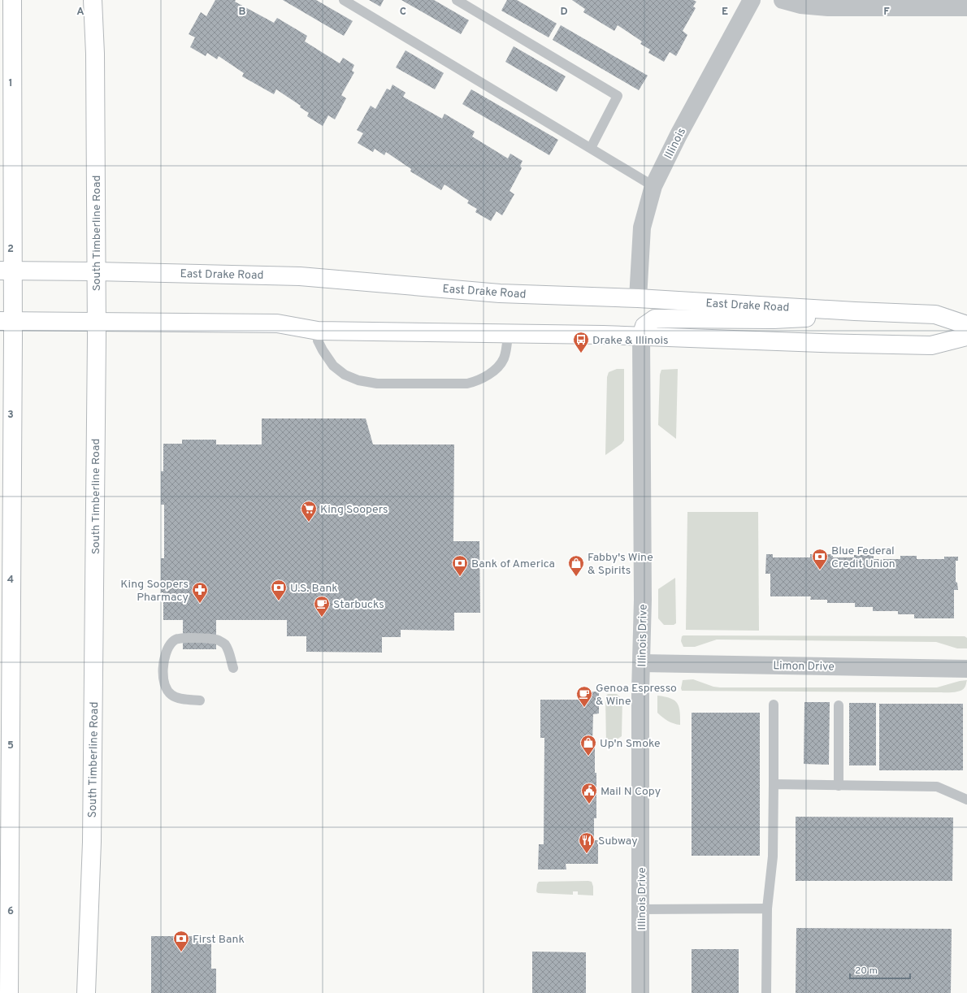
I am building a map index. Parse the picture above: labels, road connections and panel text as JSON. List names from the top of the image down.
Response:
{
  "streets": {
    "main road": ["South Timberline Road", "East Drake Road"],
    "street": ["Illinois", "Illinois Drive", "Limon Drive"]
  },
  "crossings": [
    ["Illinois", "East Drake Road"],
    ["South Timberline Road", "East Drake Road"],
    ["Illinois Drive", "Limon Drive"]
  ],
  "places": {
    "bus stop": ["Drake & Illinois"],
    "supermarket": ["King Soopers"],
    "bank": [
      "Blue Federal Credit Union",
      "Bank of America",
      "U.S. Bank",
      "First Bank"
    ],
    "shop": ["Fabby's Wine & Spirits", "Up'n Smoke"],
    "pharmacy": ["King Soopers Pharmacy"],
    "cafe": ["Starbucks", "Genoa Espresso & Wine"],
    "public building": ["Mail N Copy"],
    "restaurant": ["Subway"]
  },
  "scale_bar": "20 m",
  "grid": {
    "columns": [
      "A",
      "B",
      "C",
      "D",
      "E",
      "F"
    ],
    "rows": [
      "1",
      "2",
      "3",
      "4",
      "5",
      "6"
    ]
  }
}
